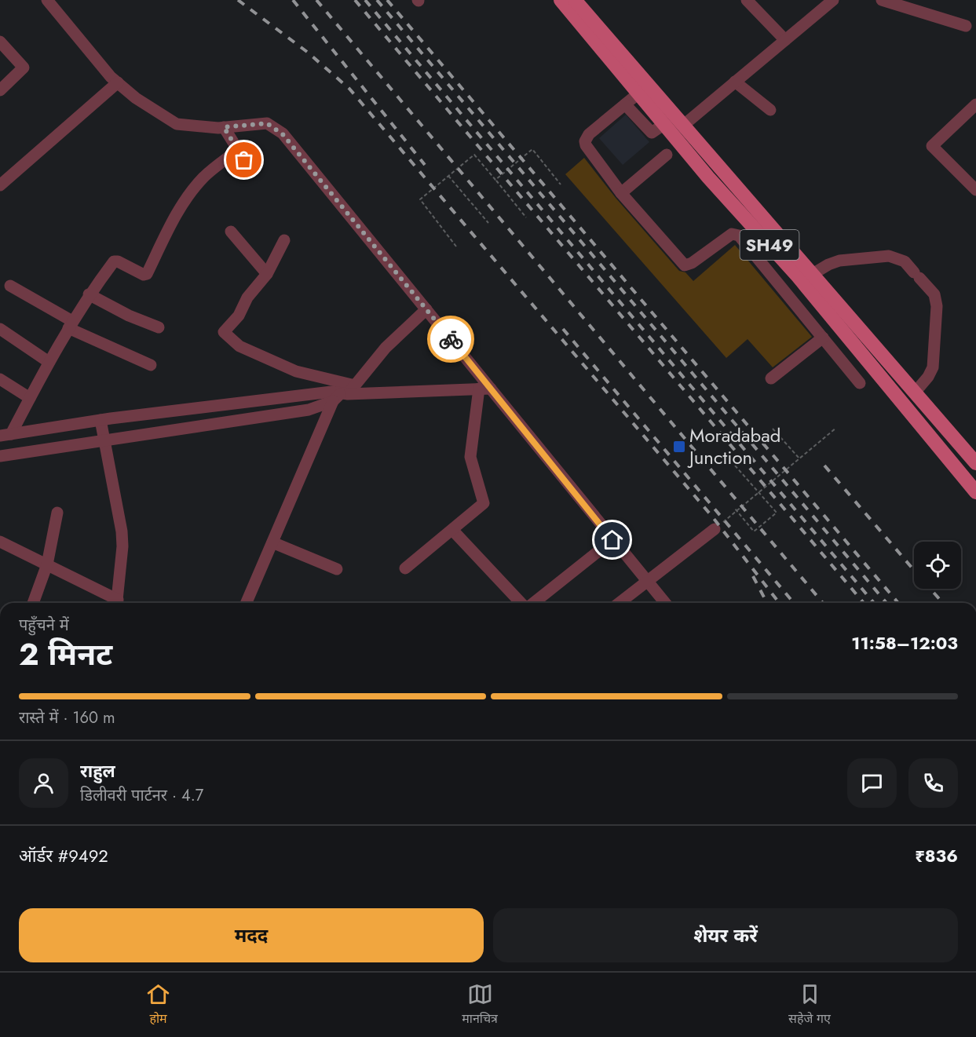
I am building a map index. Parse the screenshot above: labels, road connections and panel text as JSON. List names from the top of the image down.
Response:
{
  "streets": {
    "main road": ["SH49"]
  },
  "places": {
    "transit": ["Moradabad Junction"]
  },
  "page": {
    "heading": ["2 मिनट", "पहुँचने में", "11:58–12:03"],
    "panel": [
      "राहुल",
      "डिलीवरी पार्टनर · 4.7",
      "ऑर्डर #9492",
      "₹836"
    ],
    "bar": "रास्ते में · 160 m",
    "buttons": ["मदद", "शेयर करें"],
    "tabs": ["होम", "मानचित्र", "सहेजे गए"]
  }
}
